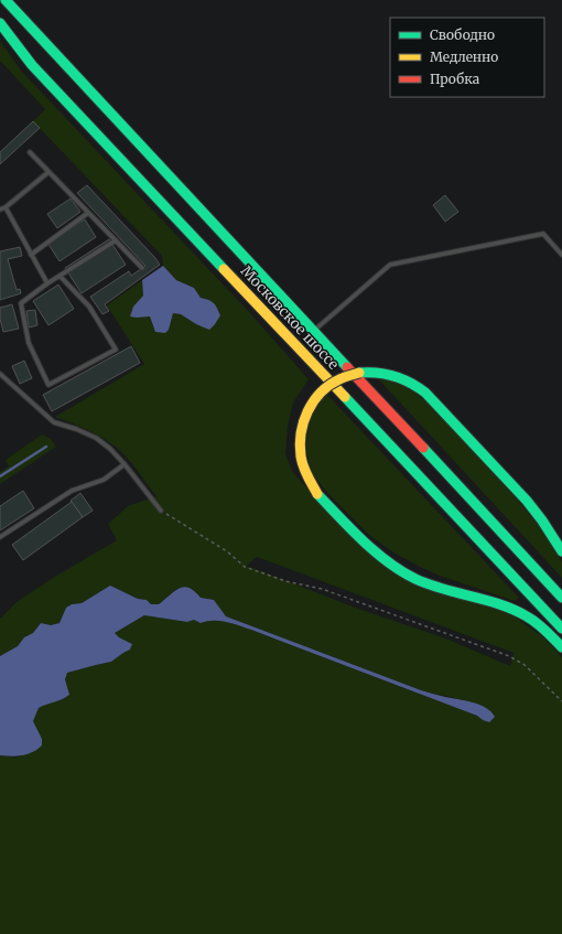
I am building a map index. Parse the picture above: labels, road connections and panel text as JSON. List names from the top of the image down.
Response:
{
  "streets": {
    "highway": ["Московское шоссе"]
  },
  "legend": ["Свободно", "Медленно", "Пробка"]
}
